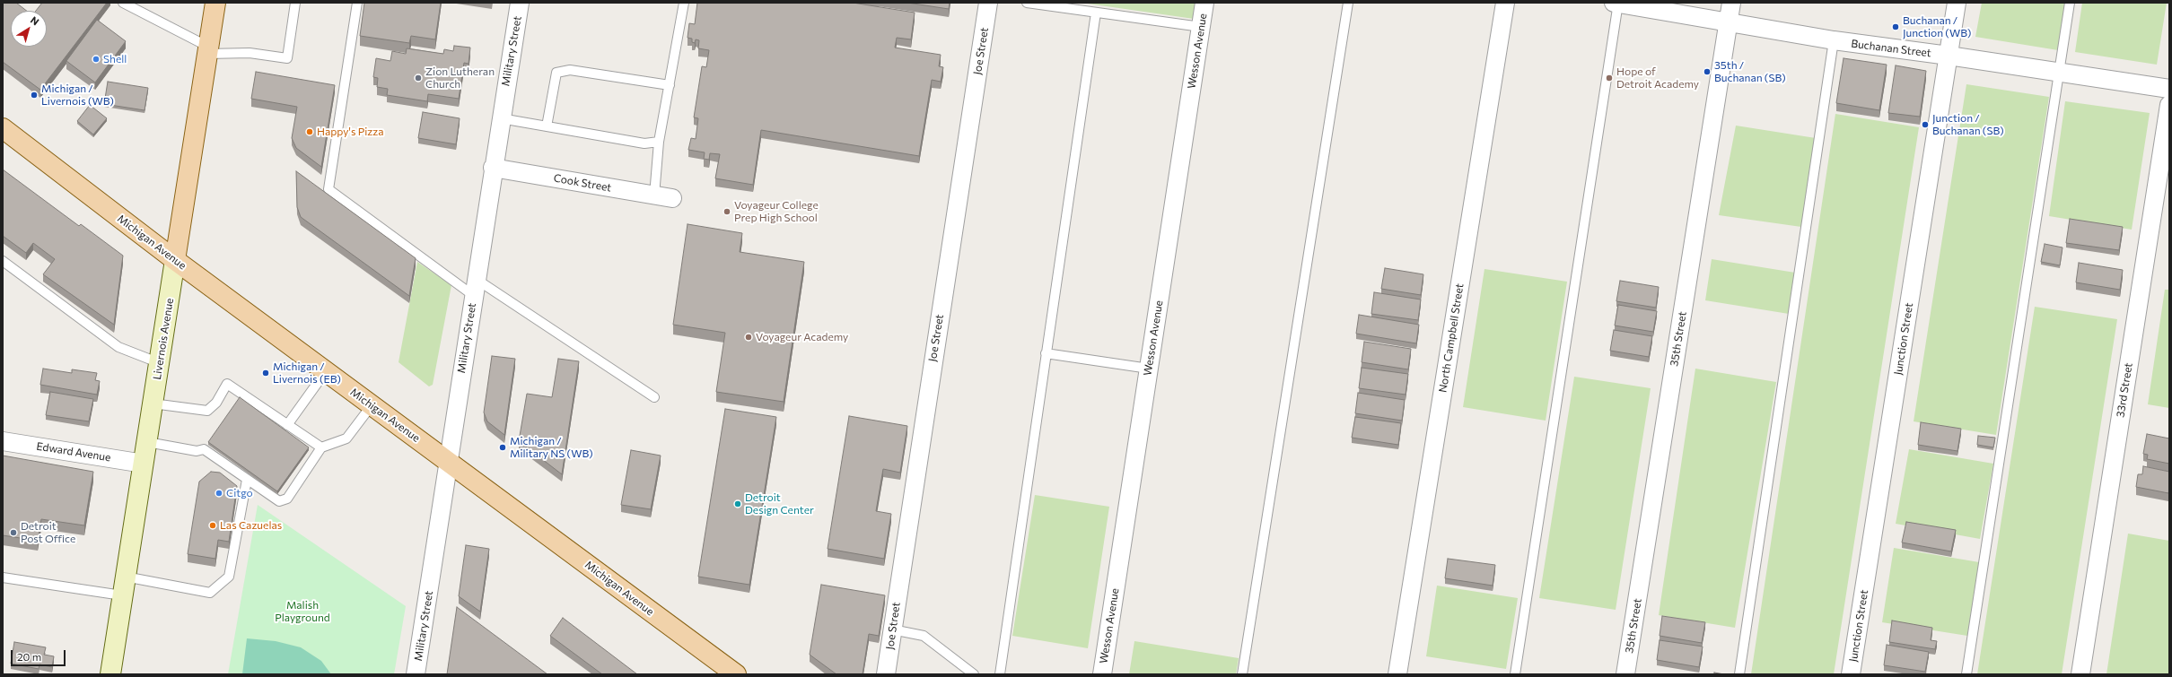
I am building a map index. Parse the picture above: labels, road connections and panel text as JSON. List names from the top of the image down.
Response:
{
  "streets": {
    "main road": ["Michigan Avenue", "Livernois Avenue"],
    "street": [
      "Buchanan Street",
      "Military Street",
      "Joe Street",
      "Wesson Avenue",
      "Cook Street",
      "North Campbell Street",
      "35th Street",
      "Junction Street",
      "33rd Street",
      "Edward Avenue"
    ]
  },
  "crossings": [
    ["Buchanan Street", "35th Street"],
    ["Buchanan Street", "Junction Street"],
    ["Military Street", "Cook Street"],
    ["Military Street", "Michigan Avenue"],
    ["Michigan Avenue", "Livernois Avenue"],
    ["Livernois Avenue", "Edward Avenue"]
  ],
  "parks": ["Malish Playground"],
  "places": [
    "Buchanan / Junction (WB)",
    "Shell",
    "35th / Buchanan (SB)",
    "Zion Lutheran Church",
    "Hope of Detroit Academy",
    "Michigan / Livernois (WB)",
    "Junction / Buchanan (SB)",
    "Happy's Pizza",
    "Voyageur College Prep High School",
    "Voyageur Academy",
    "Michigan / Livernois (EB)",
    "Michigan / Military NS (WB)",
    "Citgo",
    "Detroit Design Center",
    "Las Cazuelas",
    "Detroit Post Office"
  ],
  "scale_bar": "20 m",
  "north": "top right"
}
